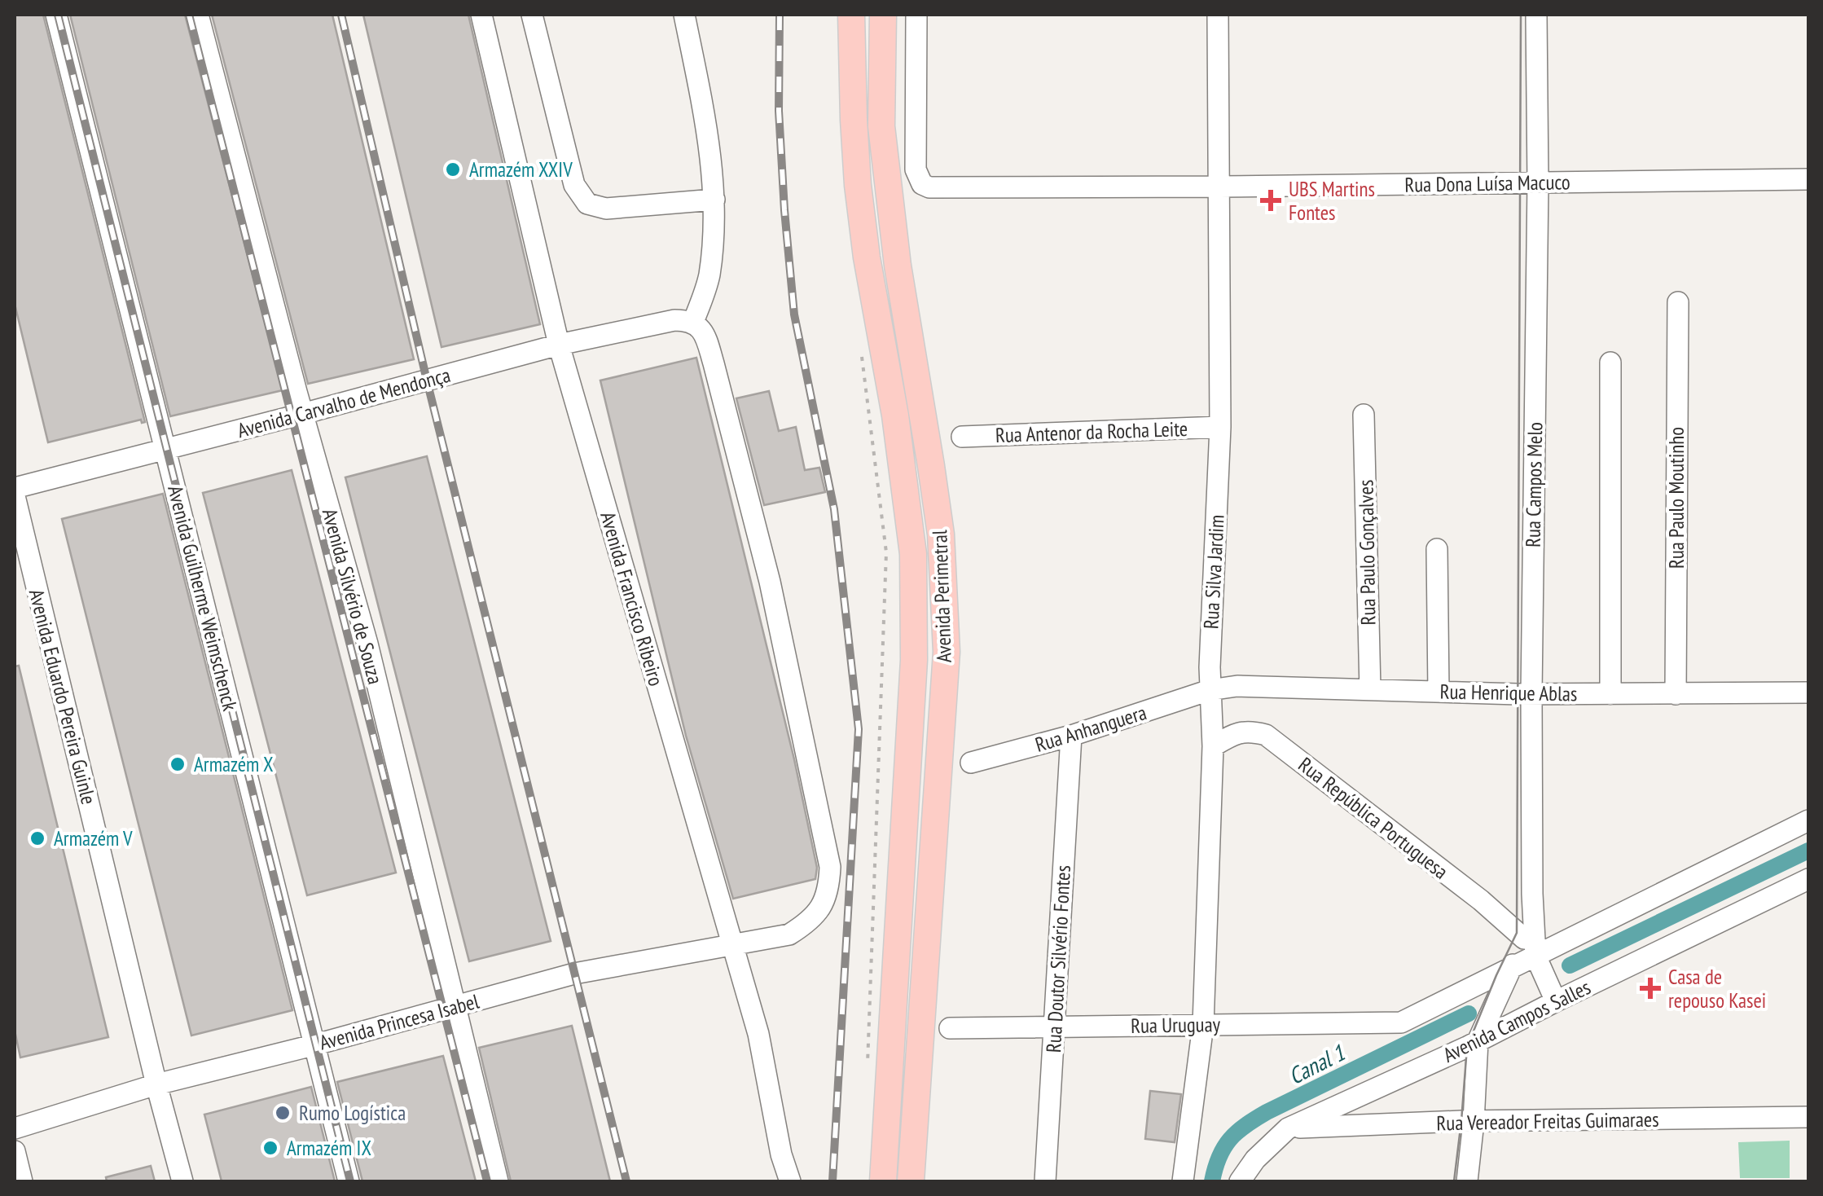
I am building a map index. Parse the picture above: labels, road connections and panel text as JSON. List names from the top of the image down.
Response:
{
  "streets": {
    "main road": ["Avenida Perimetral"],
    "street": [
      "Rua Dona Luísa Macuco",
      "Avenida Carvalho de Mendonça",
      "Rua Antenor da Rocha Leite",
      "Rua Campos Melo",
      "Rua Paulo Moutinho",
      "Rua Paulo Gonçalves",
      "Rua Silva Jardim",
      "Avenida Silvério de Souza",
      "Avenida Guilherme Weimschenck",
      "Avenida Francisco Ribeiro",
      "Rua Henrique Ablas",
      "Avenida Eduardo Pereira Guinle",
      "Rua Anhanguera",
      "Rua República Portuguesa",
      "Rua Doutor Silvério Fontes",
      "Avenida Campos Salles",
      "Avenida Princesa Isabel",
      "Rua Uruguay",
      "Rua Vereador Freitas Guimaraes"
    ]
  },
  "crossings": [
    ["Rua Dona Luísa Macuco", "Rua Campos Melo"],
    ["Rua Dona Luísa Macuco", "Rua Silva Jardim"],
    ["Avenida Carvalho de Mendonça", "Avenida Silvério de Souza"],
    ["Avenida Carvalho de Mendonça", "Avenida Guilherme Weimschenck"],
    ["Avenida Carvalho de Mendonça", "Avenida Francisco Ribeiro"],
    ["Avenida Carvalho de Mendonça", "Avenida Princesa Isabel"],
    ["Rua Antenor da Rocha Leite", "Rua Silva Jardim"],
    ["Rua Campos Melo", "Rua Henrique Ablas"],
    ["Rua Campos Melo", "Rua República Portuguesa"],
    ["Rua Paulo Moutinho", "Rua Henrique Ablas"],
    ["Rua Paulo Gonçalves", "Rua Henrique Ablas"],
    ["Rua Silva Jardim", "Rua Henrique Ablas"],
    ["Rua Silva Jardim", "Rua Anhanguera"],
    ["Rua Silva Jardim", "Rua República Portuguesa"],
    ["Rua Silva Jardim", "Rua Uruguay"],
    ["Avenida Silvério de Souza", "Avenida Princesa Isabel"],
    ["Avenida Guilherme Weimschenck", "Avenida Princesa Isabel"],
    ["Avenida Francisco Ribeiro", "Avenida Princesa Isabel"],
    ["Rua Henrique Ablas", "Rua Anhanguera"],
    ["Avenida Eduardo Pereira Guinle", "Avenida Princesa Isabel"],
    ["Rua Anhanguera", "Rua Doutor Silvério Fontes"],
    ["Rua Doutor Silvério Fontes", "Rua Uruguay"],
    ["Avenida Campos Salles", "Rua Vereador Freitas Guimaraes"]
  ],
  "water": ["Canal 1"],
  "places": {
    "other": [
      "Armazém XXIV",
      "Armazém X",
      "Armazém V",
      "Rumo Logística",
      "Armazém IX"
    ],
    "health": ["UBS Martins Fontes", "Casa de repouso Kasei"]
  }
}
